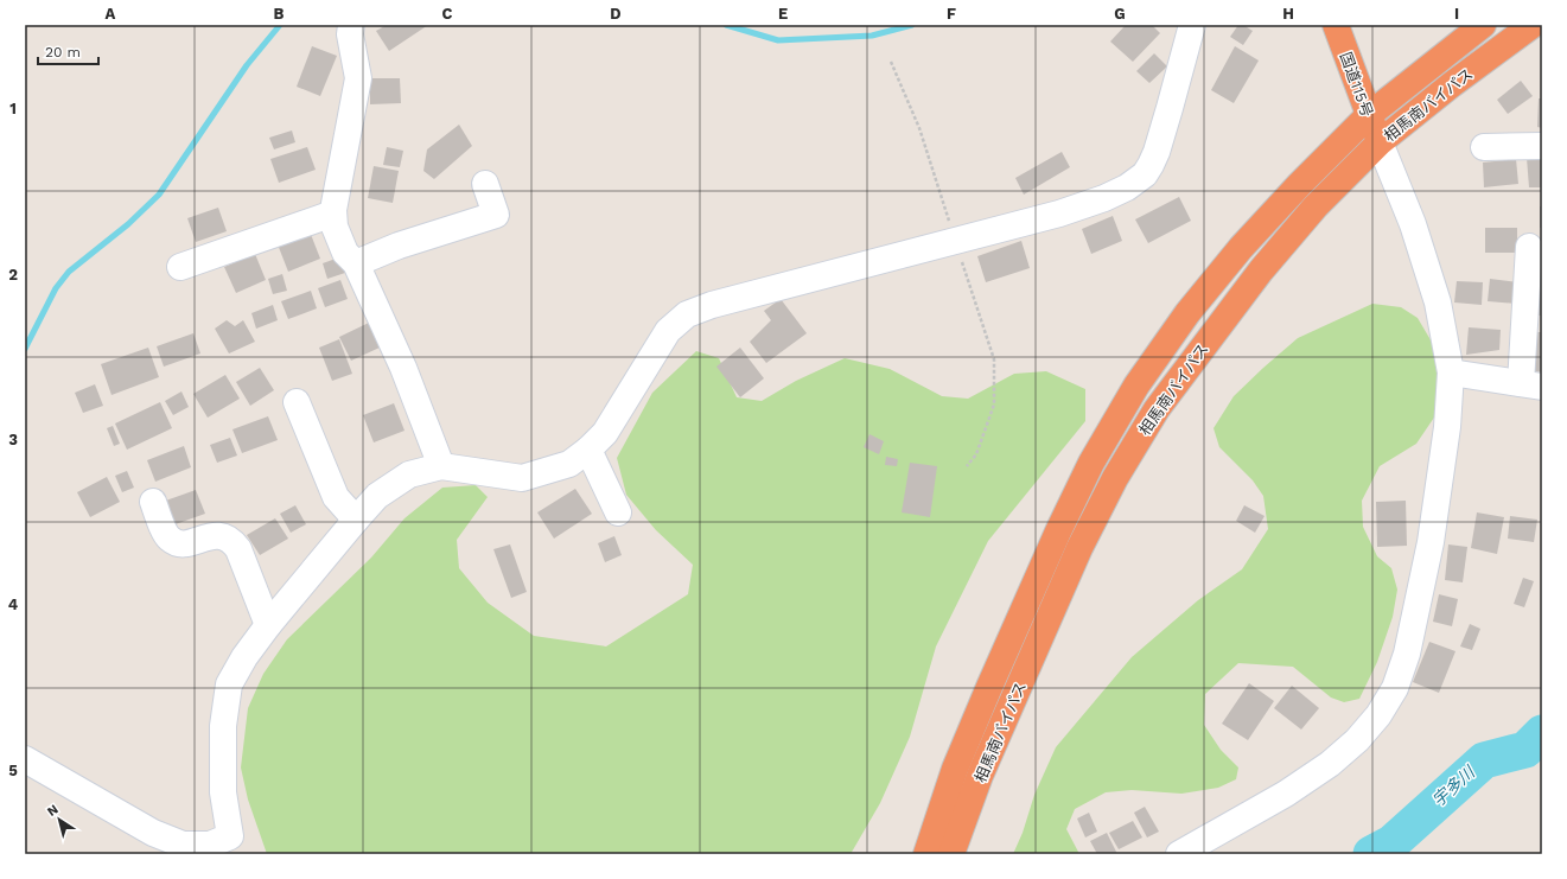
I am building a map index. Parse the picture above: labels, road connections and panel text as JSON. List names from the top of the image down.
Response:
{
  "streets": {
    "highway": ["国道115号", "相馬南バイパス"]
  },
  "crossings": [
    ["国道115号", "相馬南バイパス"]
  ],
  "water": ["宇多川"],
  "scale_bar": "20 m",
  "north": "top left",
  "grid": {
    "columns": [
      "A",
      "B",
      "C",
      "D",
      "E",
      "F",
      "G",
      "H",
      "I"
    ],
    "rows": [
      "1",
      "2",
      "3",
      "4",
      "5"
    ]
  }
}
